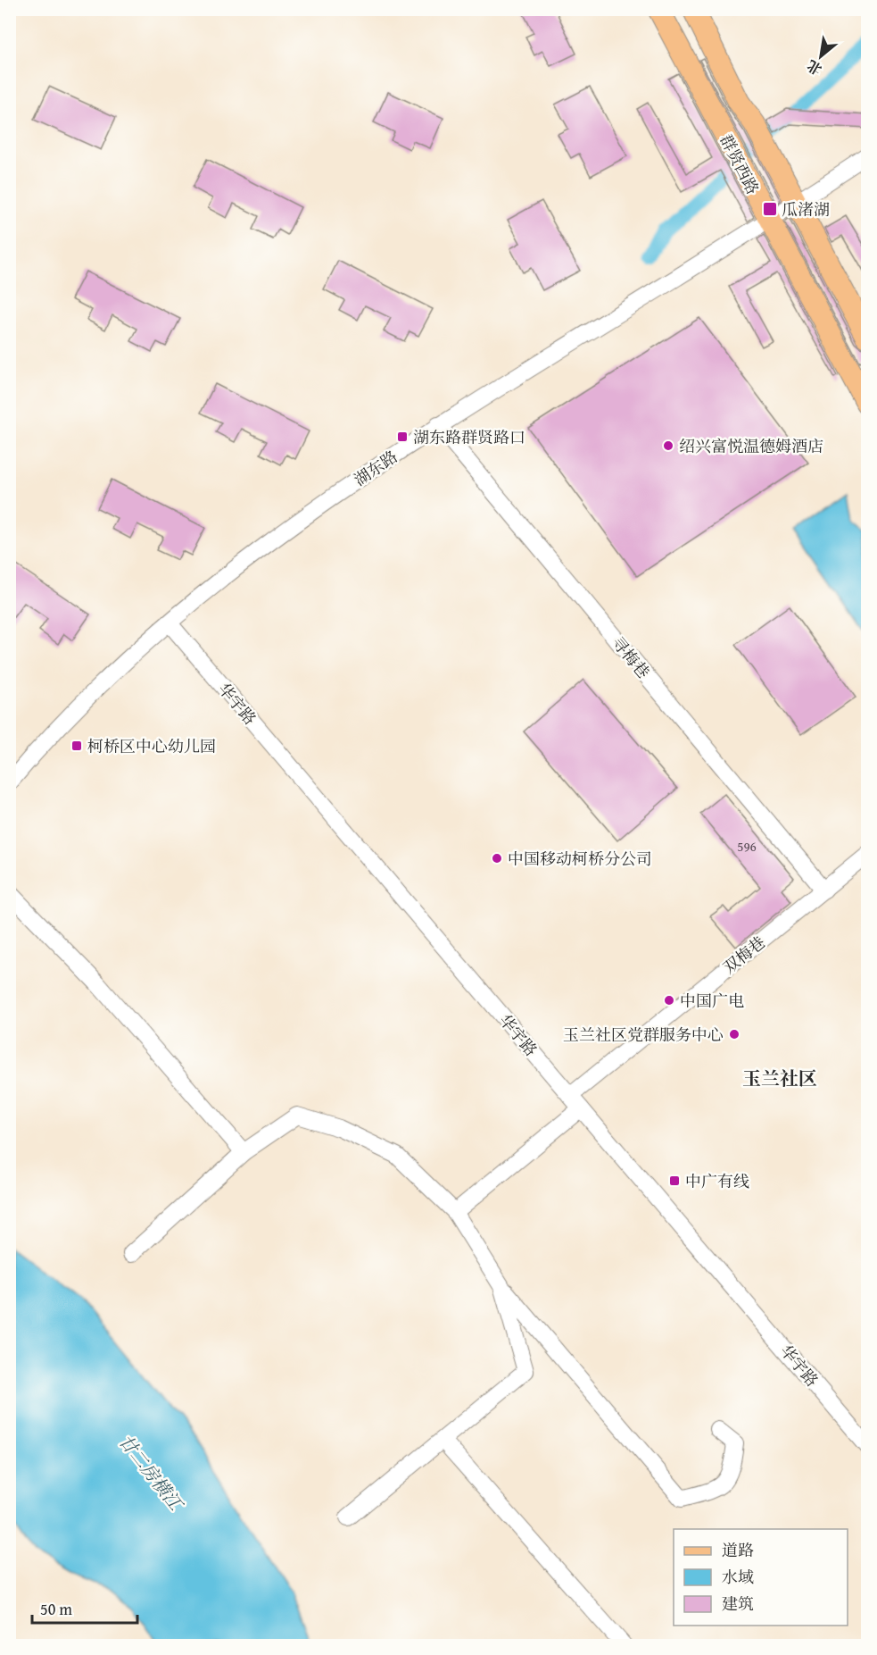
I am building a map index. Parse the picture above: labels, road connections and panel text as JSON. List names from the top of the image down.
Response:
{
  "streets": {
    "main road": ["群贤西路"],
    "street": [
      "湖东路",
      "寻梅巷",
      "华宇路",
      "双梅巷"
    ]
  },
  "crossings": [
    ["群贤西路", "湖东路"],
    ["湖东路", "寻梅巷"],
    ["湖东路", "华宇路"],
    ["寻梅巷", "双梅巷"],
    ["华宇路", "双梅巷"]
  ],
  "districts": ["玉兰社区"],
  "water": ["廿二房横江"],
  "places": {
    "transit": [
      "瓜渚湖",
      "湖东路群贤路口",
      "柯桥区中心幼儿园",
      "中广有线"
    ],
    "other": [
      "绍兴富悦温德姆酒店",
      "中国移动柯桥分公司",
      "中国广电",
      "玉兰社区党群服务中心"
    ]
  },
  "house_numbers": ["596"],
  "legend": ["道路", "水域", "建筑"],
  "scale_bar": "50 m",
  "north": "bottom left"
}
